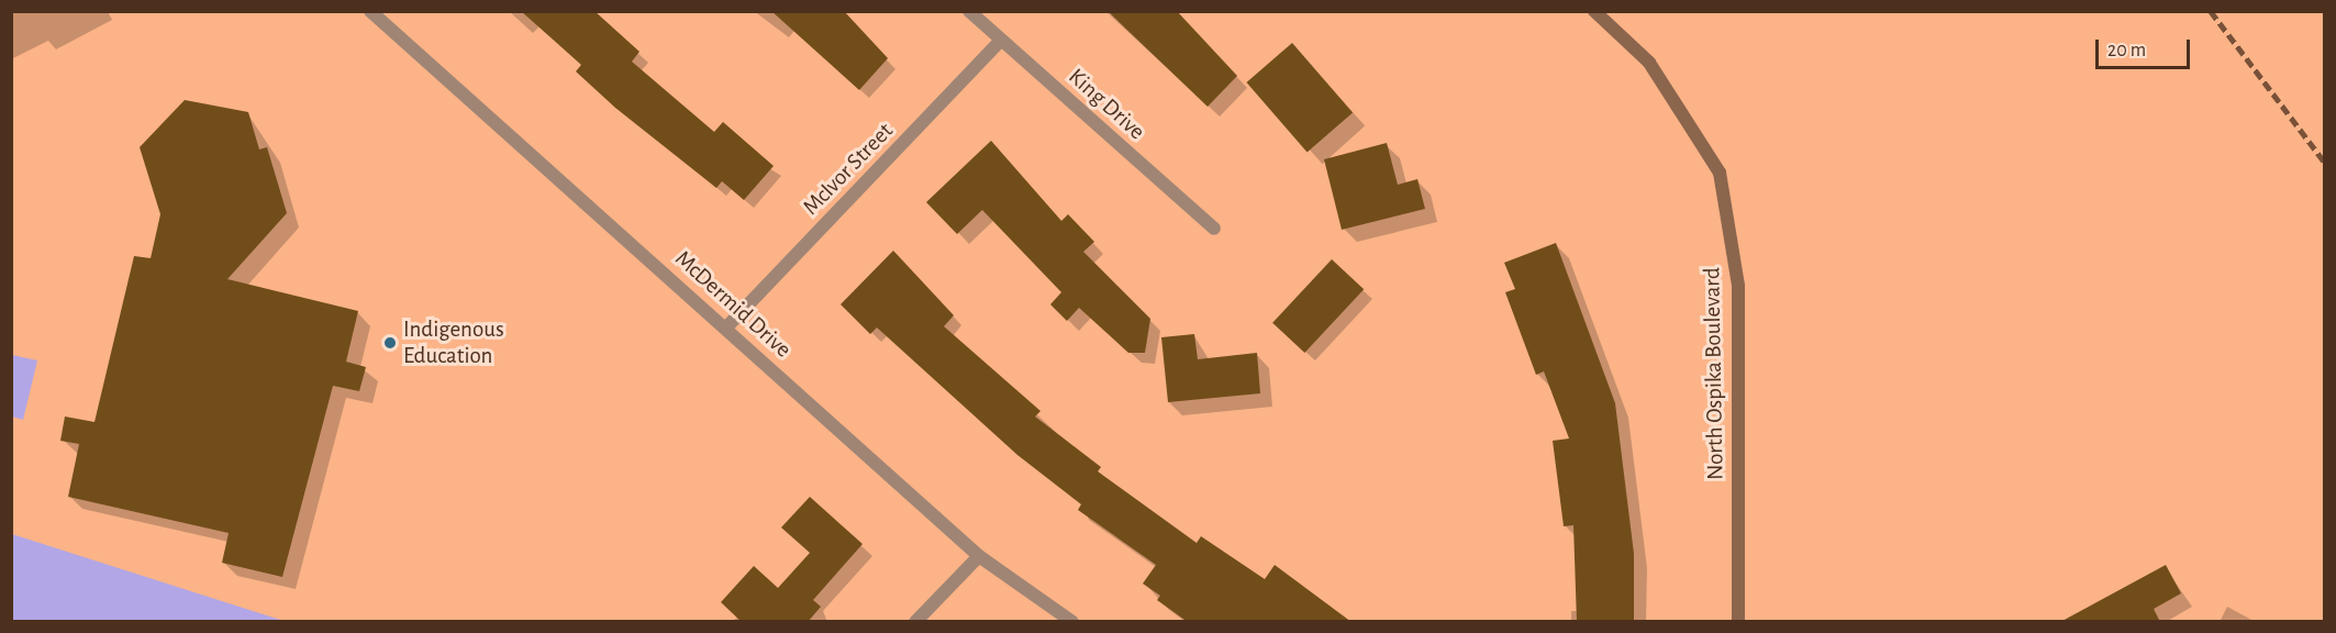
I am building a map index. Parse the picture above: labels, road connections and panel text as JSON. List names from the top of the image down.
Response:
{
  "streets": {
    "street": [
      "King Drive",
      "McIvor Street",
      "McDermid Drive",
      "North Ospika Boulevard"
    ]
  },
  "crossings": [
    ["King Drive", "McIvor Street"],
    ["McIvor Street", "McDermid Drive"]
  ],
  "places": ["Indigenous Education"],
  "scale_bar": "20 m"
}
